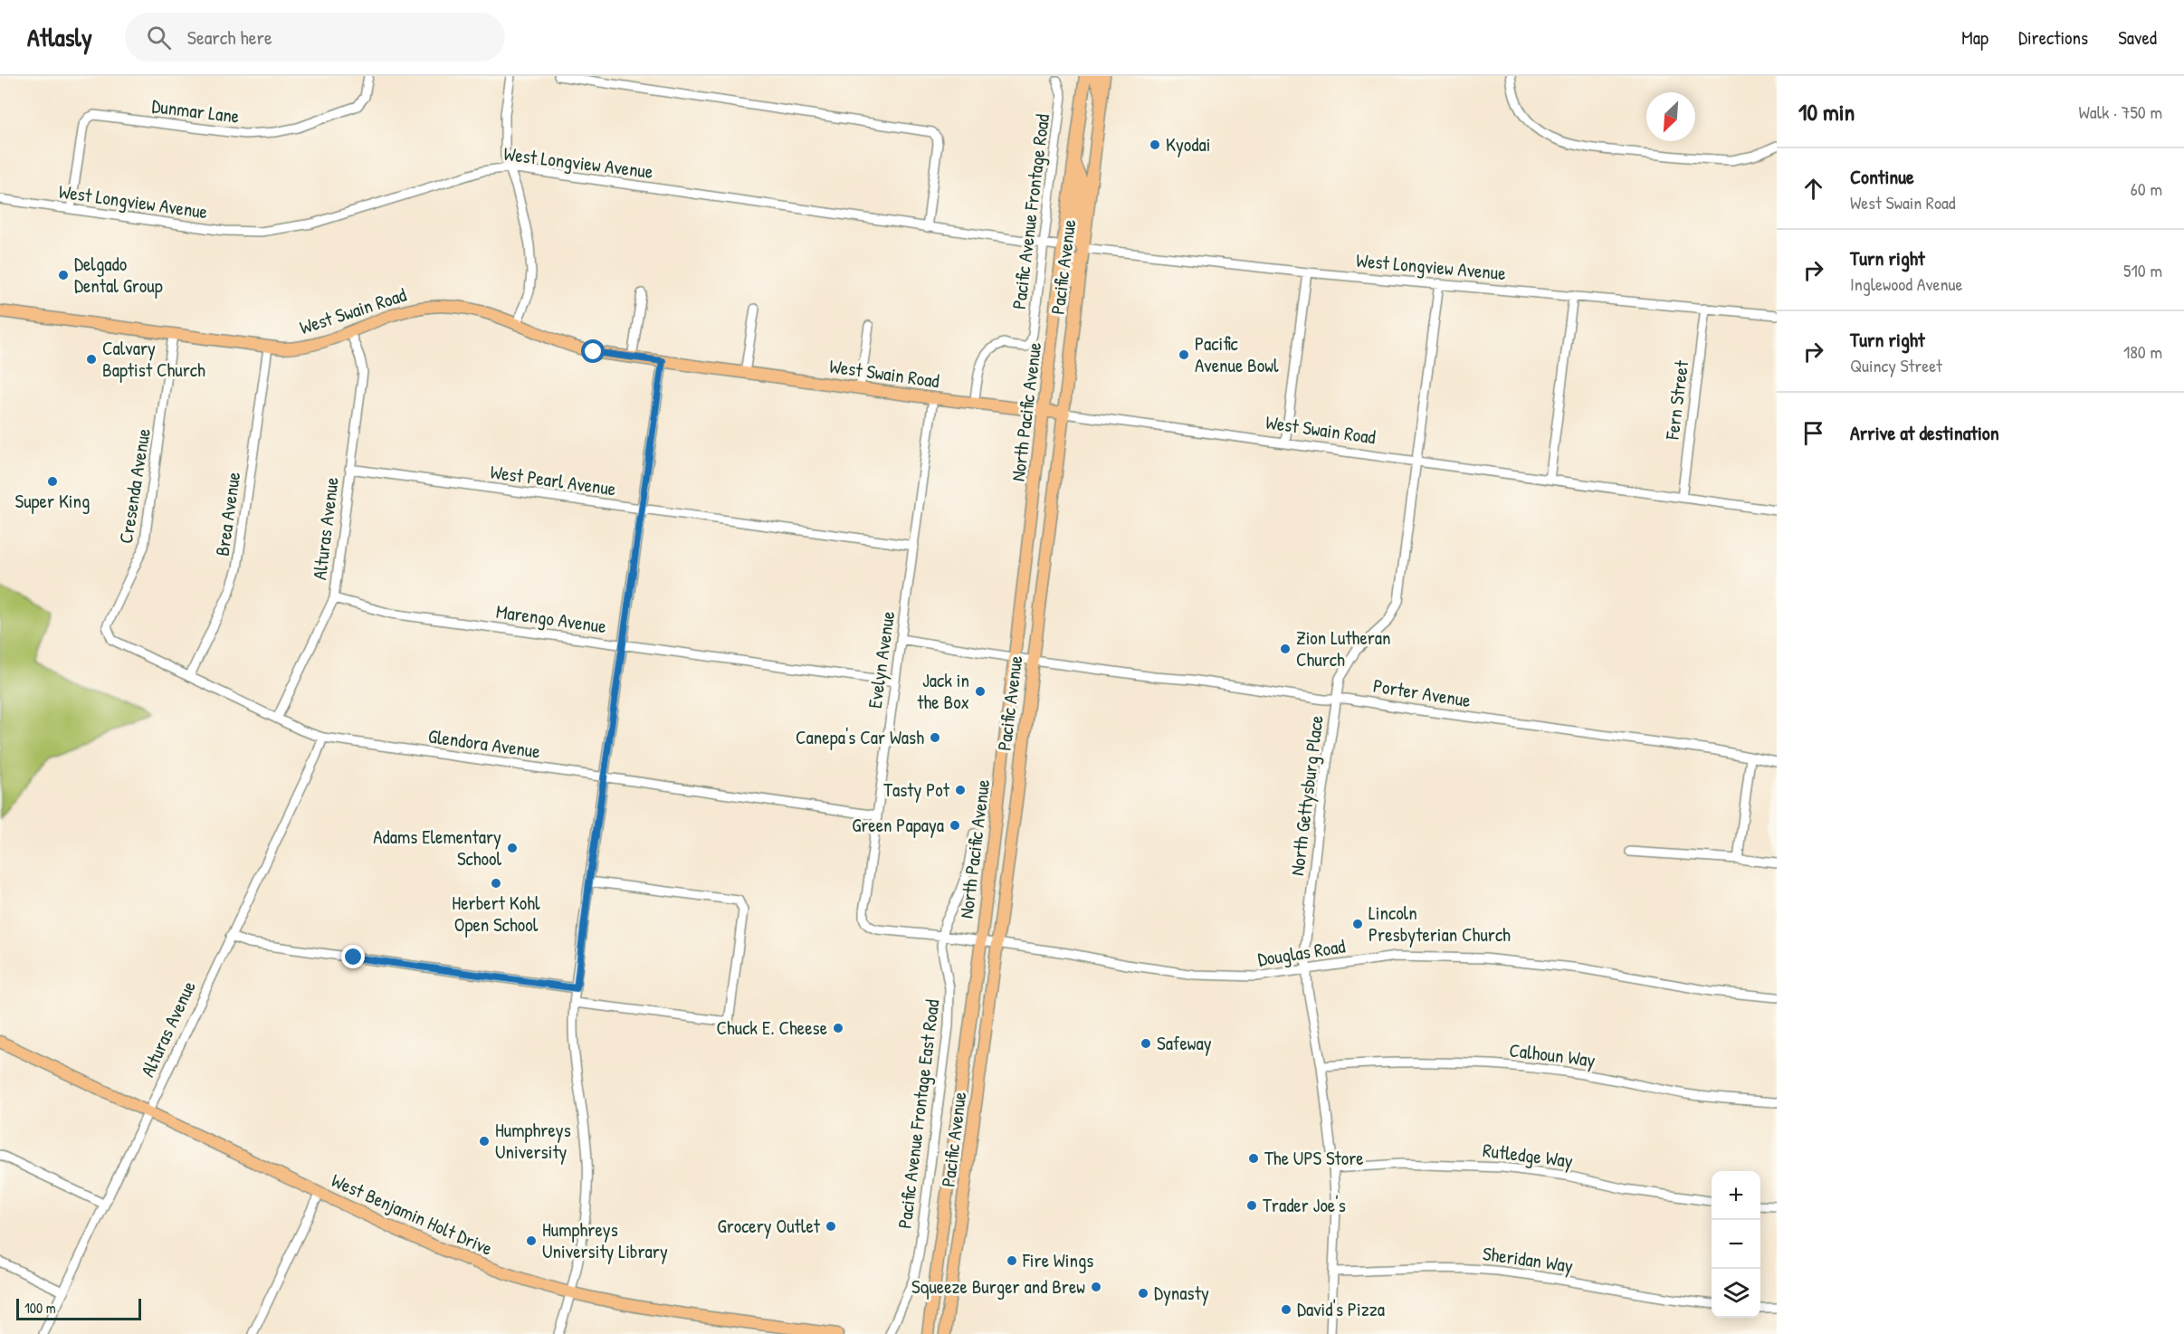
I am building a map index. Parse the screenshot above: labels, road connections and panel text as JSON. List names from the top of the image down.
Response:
{
  "streets": {
    "main road": [
      "Pacific Avenue",
      "West Swain Road",
      "North Pacific Avenue",
      "West Benjamin Holt Drive"
    ],
    "street": [
      "Dunmar Lane",
      "West Longview Avenue",
      "Pacific Avenue Frontage Road",
      "Fern Street",
      "West Pearl Avenue",
      "Cresenda Avenue",
      "Brea Avenue",
      "Alturas Avenue",
      "Marengo Avenue",
      "Evelyn Avenue",
      "Porter Avenue",
      "Glendora Avenue",
      "North Gettysburg Place",
      "Douglas Road",
      "Calhoun Way",
      "Pacific Avenue Frontage East Road",
      "Rutledge Way",
      "Sheridan Way"
    ]
  },
  "crossings": [
    ["Dunmar Lane", "West Longview Avenue"],
    ["West Longview Avenue", "Pacific Avenue Frontage Road"],
    ["West Longview Avenue", "Pacific Avenue"],
    ["West Longview Avenue", "Fern Street"],
    ["West Longview Avenue", "North Pacific Avenue"],
    ["West Longview Avenue", "North Gettysburg Place"],
    ["Pacific Avenue Frontage Road", "West Swain Road"],
    ["Pacific Avenue", "West Swain Road"],
    ["Pacific Avenue", "Porter Avenue"],
    ["Pacific Avenue", "Douglas Road"],
    ["West Swain Road", "Fern Street"],
    ["West Swain Road", "North Pacific Avenue"],
    ["West Swain Road", "Cresenda Avenue"],
    ["West Swain Road", "Brea Avenue"],
    ["West Swain Road", "Alturas Avenue"],
    ["West Swain Road", "Evelyn Avenue"],
    ["West Swain Road", "North Gettysburg Place"],
    ["North Pacific Avenue", "Porter Avenue"],
    ["North Pacific Avenue", "Douglas Road"],
    ["West Pearl Avenue", "Alturas Avenue"],
    ["West Pearl Avenue", "Evelyn Avenue"],
    ["Cresenda Avenue", "Glendora Avenue"],
    ["Brea Avenue", "Glendora Avenue"],
    ["Alturas Avenue", "Marengo Avenue"],
    ["Alturas Avenue", "Glendora Avenue"],
    ["Alturas Avenue", "West Benjamin Holt Drive"],
    ["Marengo Avenue", "Evelyn Avenue"],
    ["Evelyn Avenue", "Porter Avenue"],
    ["Evelyn Avenue", "Glendora Avenue"],
    ["Evelyn Avenue", "Douglas Road"],
    ["Porter Avenue", "North Gettysburg Place"],
    ["North Gettysburg Place", "Douglas Road"],
    ["North Gettysburg Place", "Calhoun Way"],
    ["North Gettysburg Place", "Rutledge Way"],
    ["North Gettysburg Place", "Sheridan Way"],
    ["Douglas Road", "Pacific Avenue Frontage East Road"]
  ],
  "places": [
    "Kyodai",
    "Delgado Dental Group",
    "Pacific Avenue Bowl",
    "Calvary Baptist Church",
    "Super King",
    "Zion Lutheran Church",
    "Jack in the Box",
    "Canepa's Car Wash",
    "Tasty Pot",
    "Green Papaya",
    "Adams Elementary School",
    "Herbert Kohl Open School",
    "Lincoln Presbyterian Church",
    "Chuck E. Cheese",
    "Safeway",
    "Humphreys University",
    "The UPS Store",
    "Trader Joe's",
    "Grocery Outlet",
    "Humphreys University Library",
    "Fire Wings",
    "Squeeze Burger and Brew",
    "Dynasty",
    "David's Pizza"
  ],
  "scale_bar": "100 m",
  "north": "bottom left",
  "page": {
    "header": "Atlasly",
    "search": "Search here",
    "nav": ["Map", "Directions", "Saved"],
    "heading": ["10 min", "Walk · 750 m"],
    "list": [
      ["Continue", "West Swain Road", "60 m"],
      ["Turn right", "Inglewood Avenue", "510 m"],
      ["Turn right", "Quincy Street", "180 m"],
      "Arrive at destination"
    ],
    "map_buttons": ["+", "−"],
    "scale": "100 m"
  }
}
